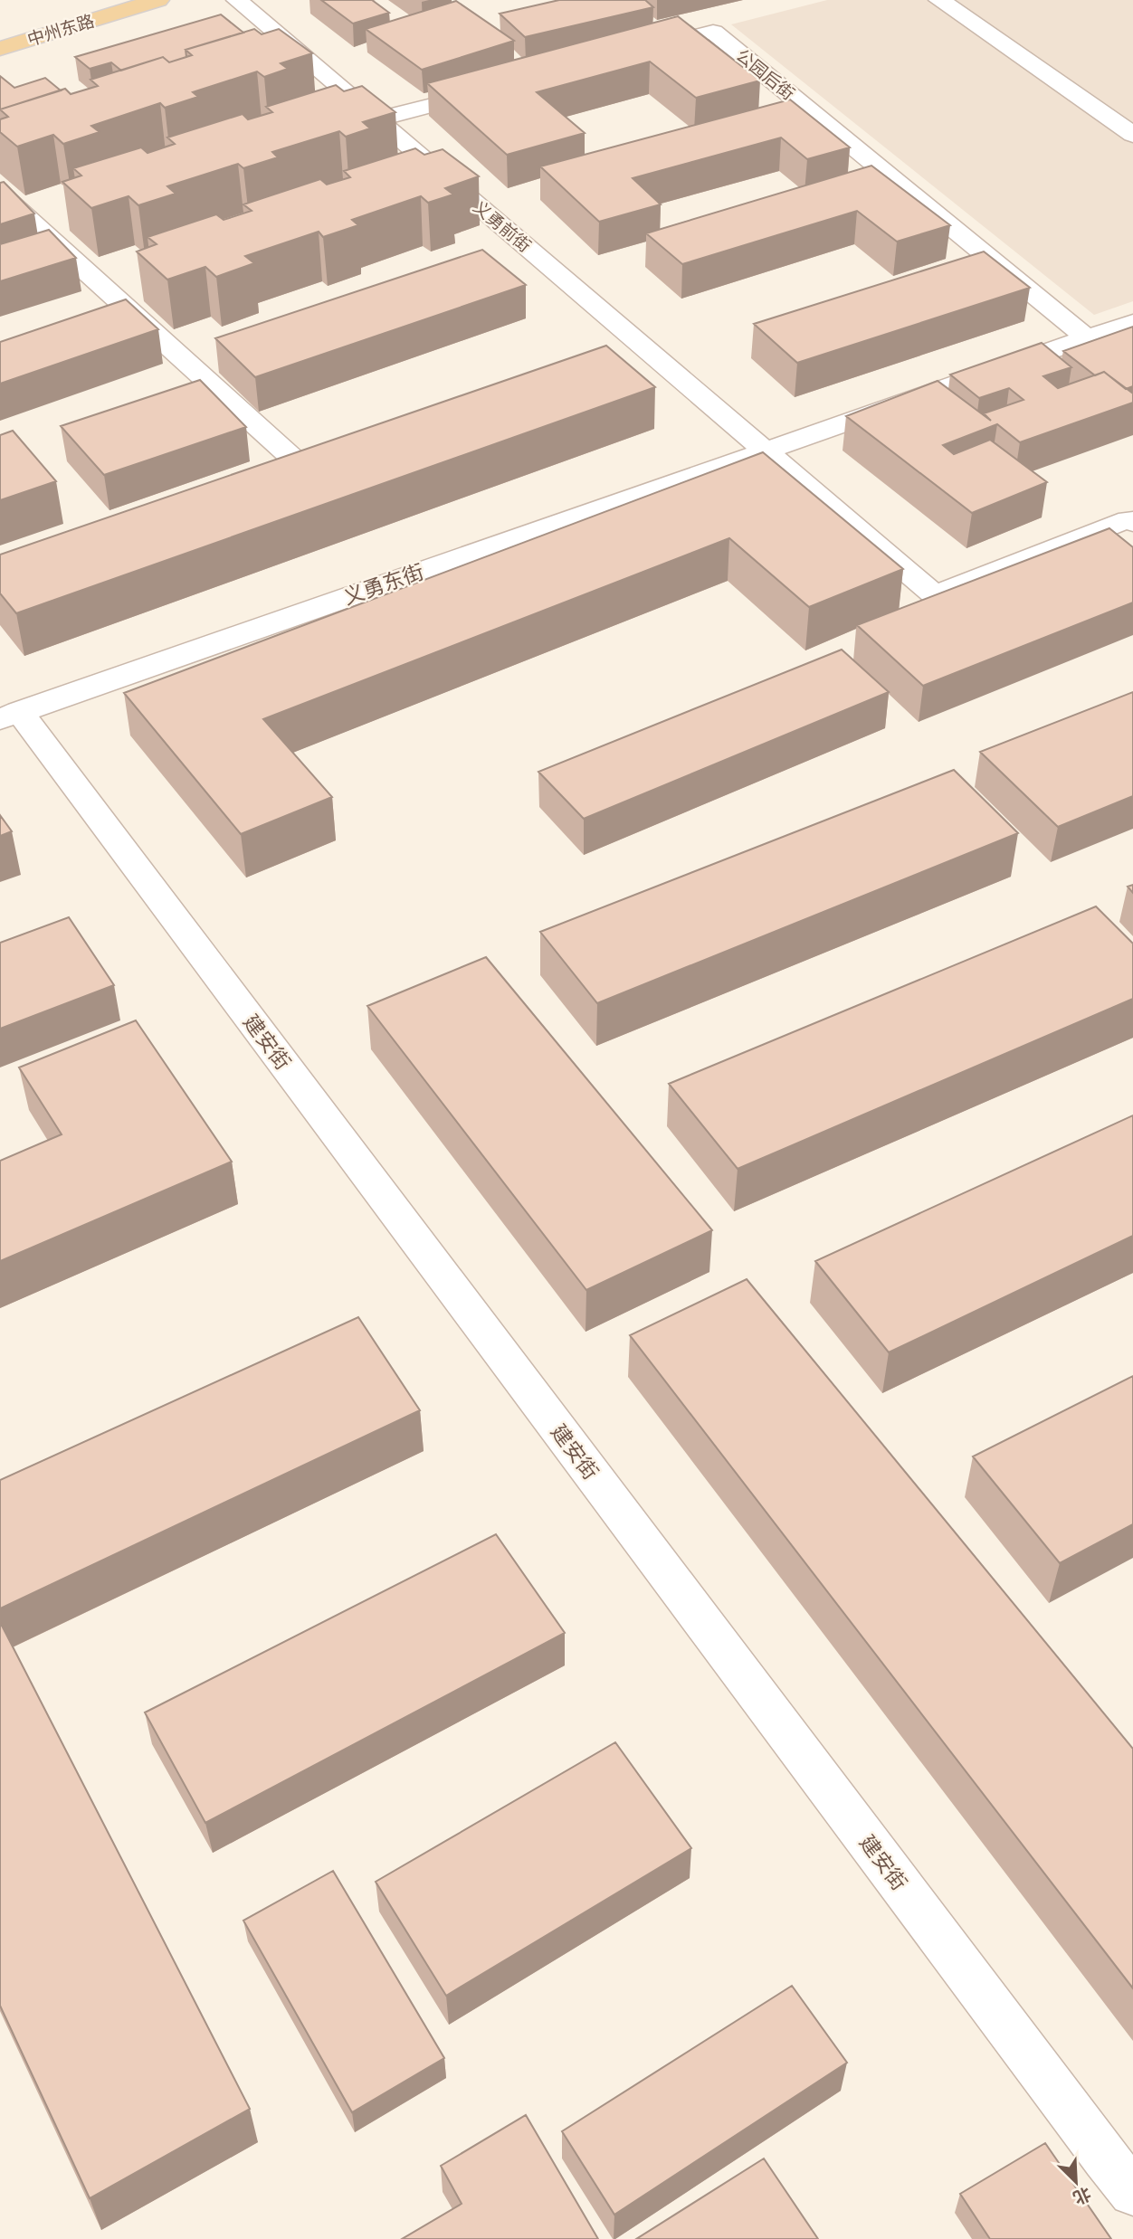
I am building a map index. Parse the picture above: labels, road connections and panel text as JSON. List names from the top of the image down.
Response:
{
  "streets": {
    "main road": ["中州东路"],
    "street": [
      "公园后街",
      "义勇前街",
      "义勇东街",
      "建安街"
    ]
  },
  "crossings": [
    ["公园后街", "义勇东街"],
    ["义勇前街", "义勇东街"],
    ["义勇东街", "建安街"]
  ],
  "north": "bottom right"
}
